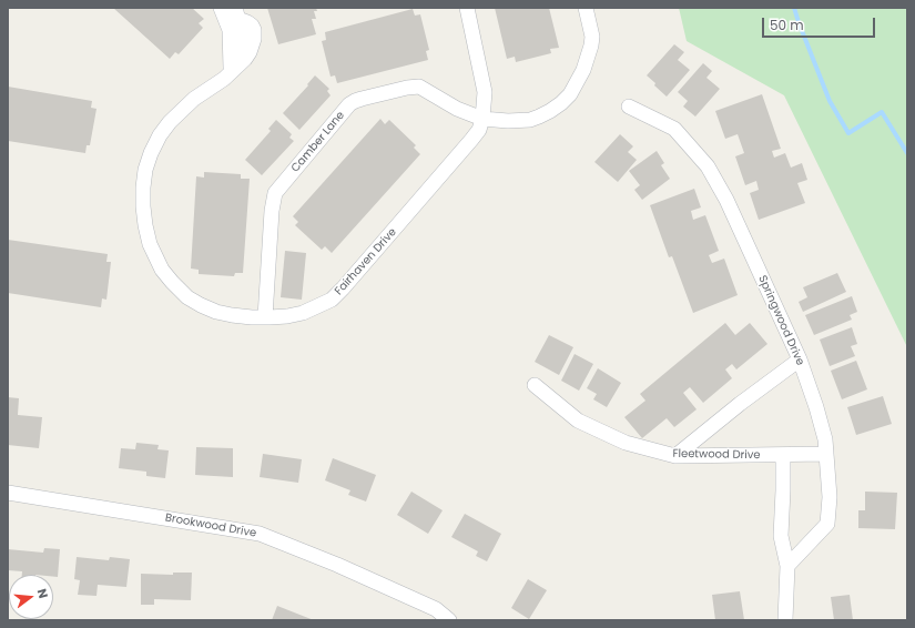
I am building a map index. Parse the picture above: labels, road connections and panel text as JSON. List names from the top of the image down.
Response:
{
  "streets": {
    "street": [
      "Camber Lane",
      "Fairhaven Drive",
      "Springwood Drive",
      "Fleetwood Drive",
      "Brookwood Drive"
    ]
  },
  "crossings": [
    ["Camber Lane", "Fairhaven Drive"],
    ["Springwood Drive", "Fleetwood Drive"]
  ],
  "scale_bar": "50 m",
  "north": "right"
}
